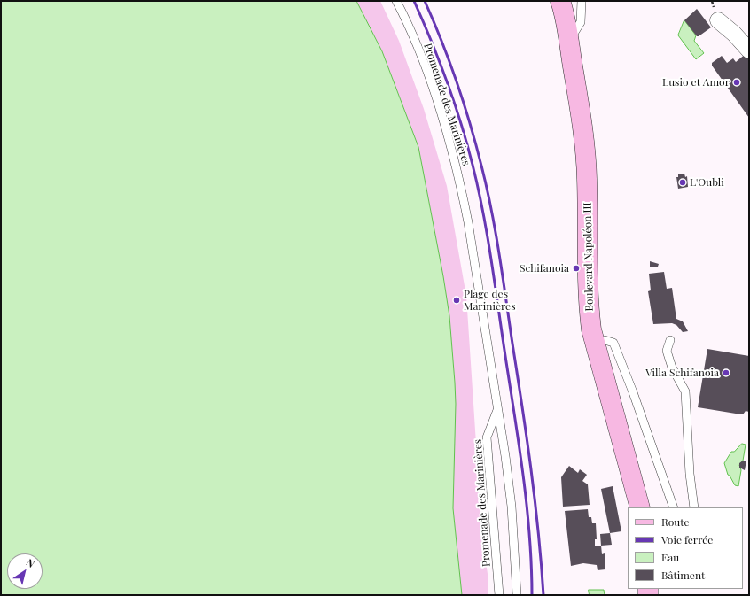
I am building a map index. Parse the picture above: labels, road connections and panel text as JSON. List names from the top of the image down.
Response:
{
  "streets": {
    "main road": ["Boulevard Napoléon III"],
    "lane": ["Promenade des Marinières"]
  },
  "places": [
    "Lusio et Amor",
    "L'Oubli",
    "Schifanoia",
    "Plage des Marinières",
    "Villa Schifanoia"
  ],
  "legend": [
    "Route",
    "Voie ferrée",
    "Eau",
    "Bâtiment"
  ],
  "north": "top right"
}
